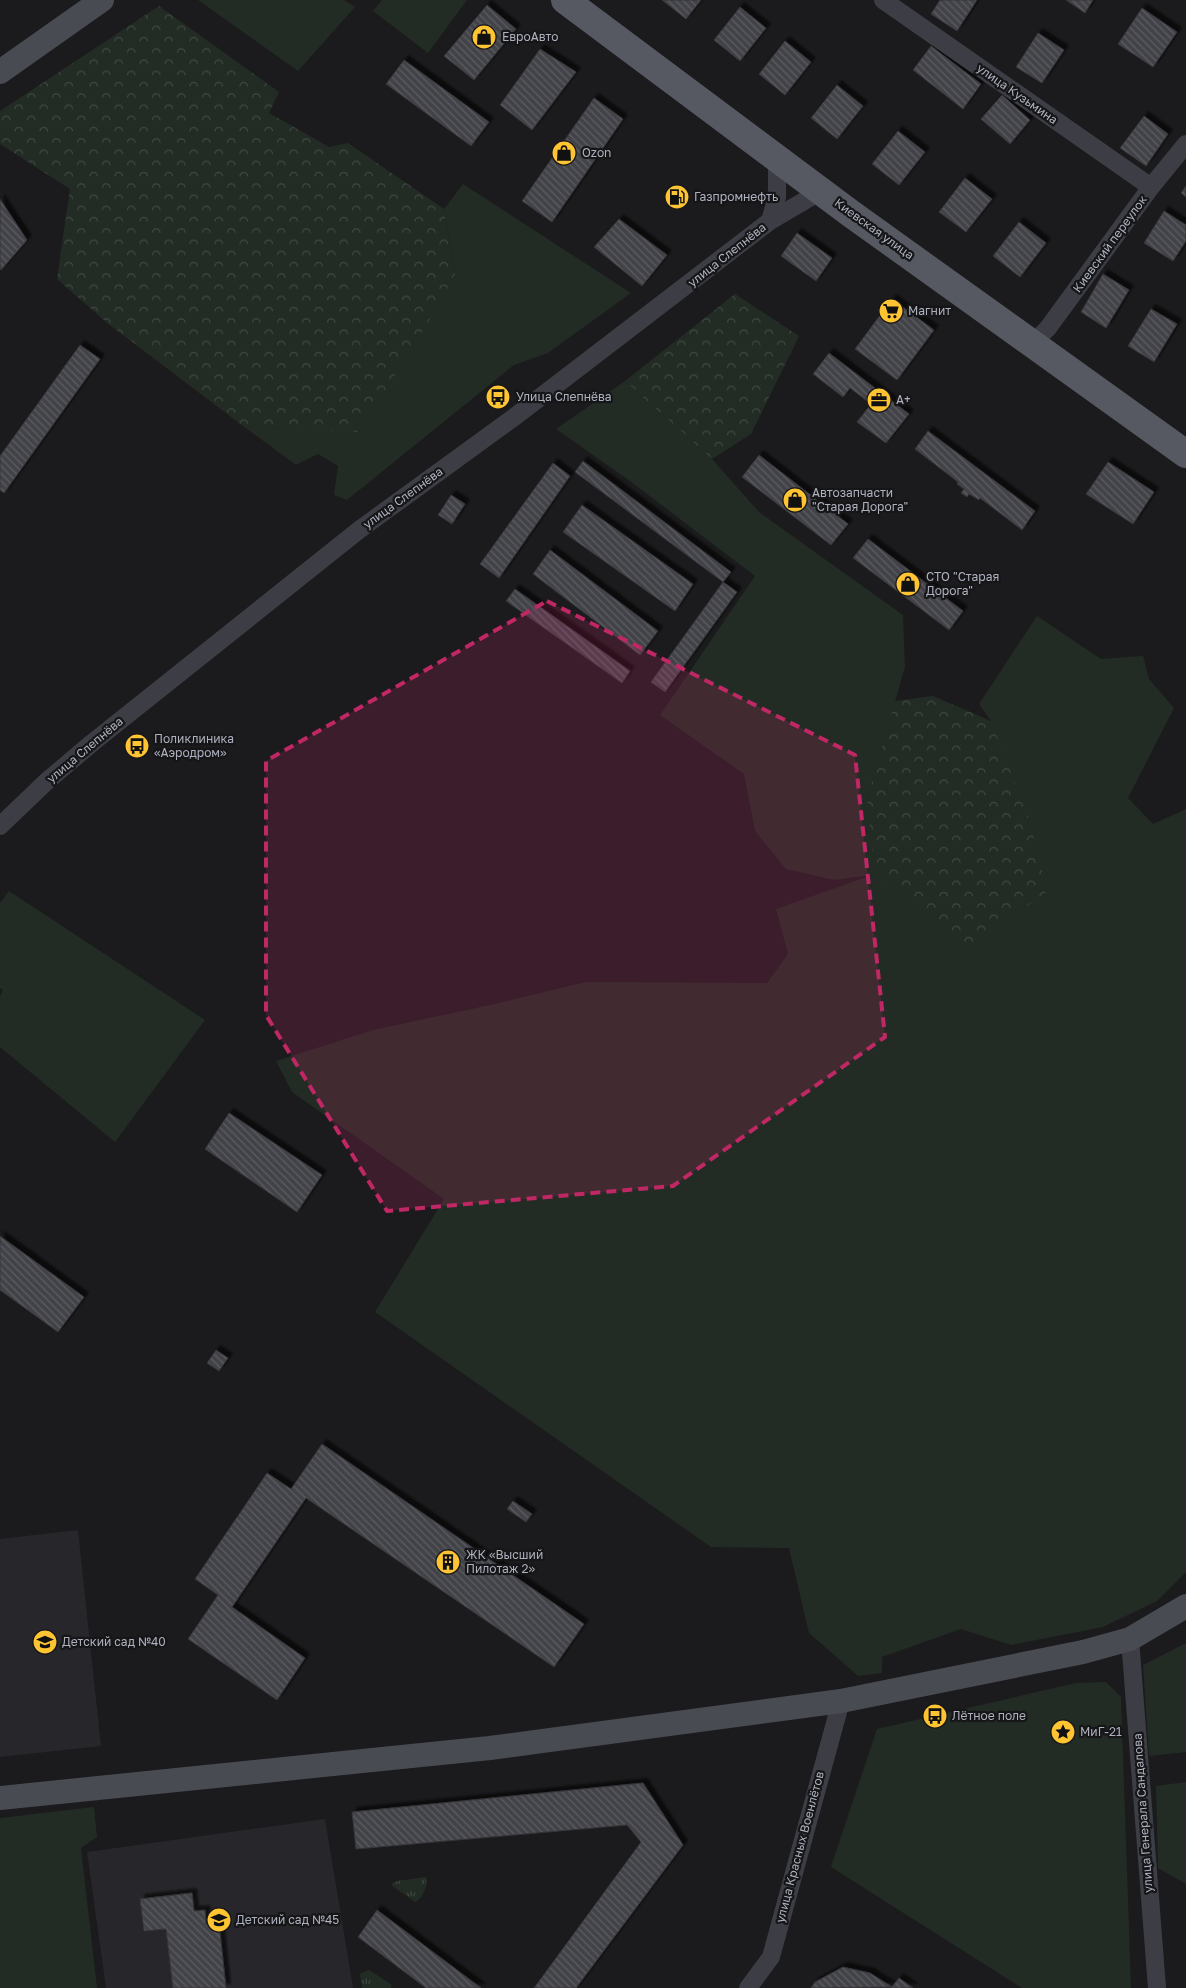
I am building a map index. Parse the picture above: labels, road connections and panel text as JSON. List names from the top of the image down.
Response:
{
  "streets": {
    "main road": ["Киевская улица"],
    "street": [
      "улица Кузьмина",
      "Киевский переулок",
      "улица Слепнёва",
      "улица Генерала Сандалова",
      "улица Красных Военлётов"
    ]
  },
  "crossings": [
    ["улица Кузьмина", "Киевский переулок"],
    ["Киевская улица", "Киевский переулок"],
    ["Киевская улица", "улица Слепнёва"]
  ],
  "places": {
    "shop": [
      "ЕвроАвто",
      "Ozon",
      "Автозапчасти \"Старая Дорога\"",
      "СТО \"Старая Дорога\""
    ],
    "fuel station": ["Газпромнефть"],
    "supermarket": ["Магнит"],
    "bus stop": ["Улица Слепнёва", "Поликлиника «Аэродром»", "Лётное поле"],
    "office": ["А+"],
    "building": ["ЖК «Высший Пилотаж 2»"],
    "school or university": ["Детский сад №40", "Детский сад №45"],
    "place": ["МиГ-21"]
  }
}
